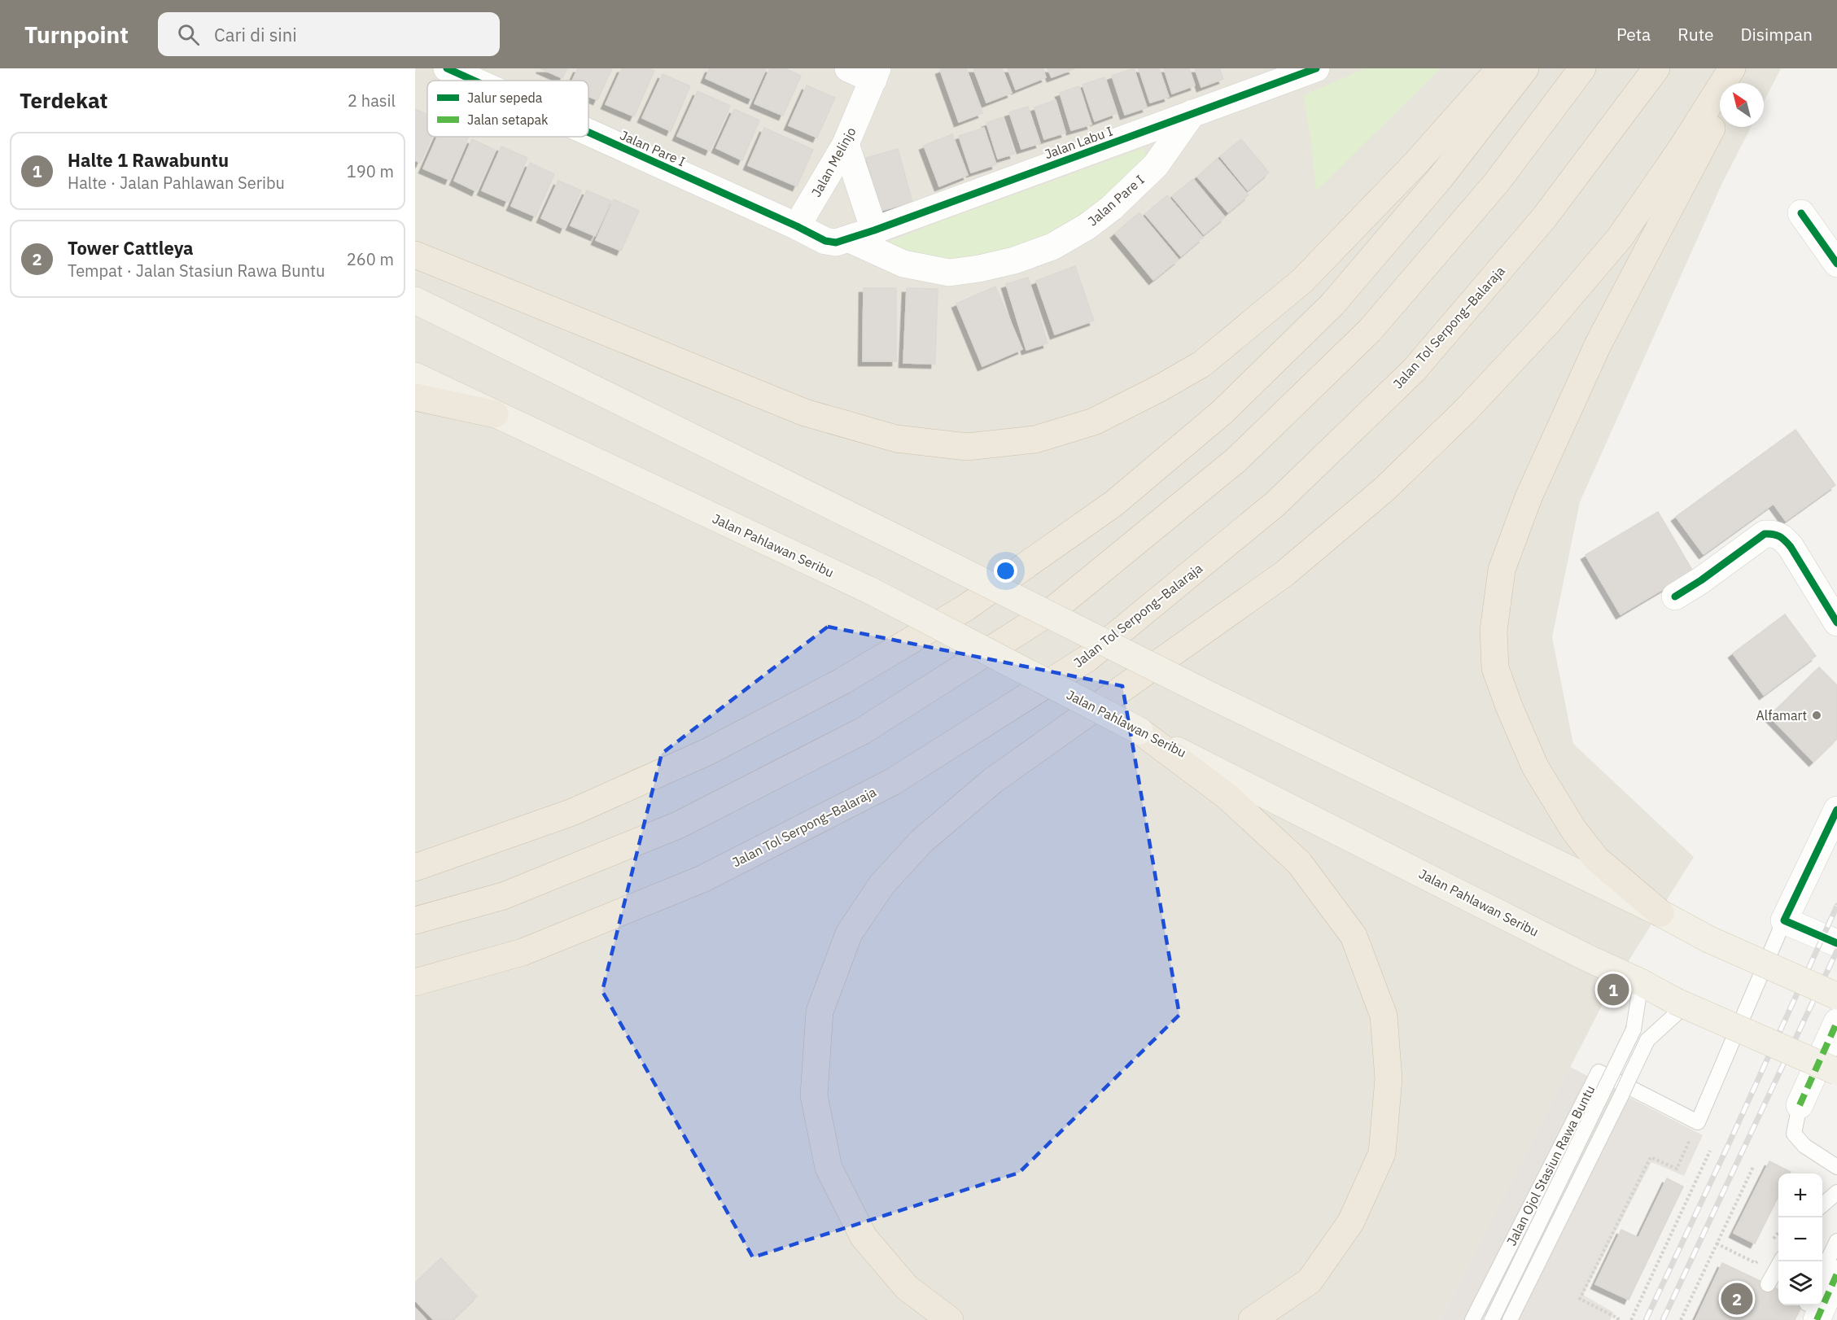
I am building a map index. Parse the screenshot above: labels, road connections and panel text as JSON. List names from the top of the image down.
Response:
{
  "streets": {
    "highway": ["Jalan Tol Serpong–Balaraja"],
    "main road": ["Jalan Pahlawan Seribu"],
    "street": ["Jalan Labu I", "Jalan Pare I", "Jalan Melinjo"],
    "lane": ["Jalan Ojol Stasiun Rawa Buntu"]
  },
  "crossings": [
    ["Jalan Labu I", "Jalan Pare I"],
    ["Jalan Pare I", "Jalan Melinjo"]
  ],
  "places": ["Alfamart"],
  "legend": ["Jalur sepeda", "Jalan setapak"],
  "north": "top left",
  "page": {
    "header": "Turnpoint",
    "search": "Cari di sini",
    "nav": ["Peta", "Rute", "Disimpan"],
    "heading": ["Terdekat", "2 hasil"],
    "list": [
      {
        "mark": "1",
        "name": "Halte 1 Rawabuntu",
        "note": "Halte · Jalan Pahlawan Seribu",
        "value": "190 m"
      },
      {
        "mark": "2",
        "name": "Tower Cattleya",
        "note": "Tempat · Jalan Stasiun Rawa Buntu",
        "value": "260 m"
      }
    ],
    "pins": ["1", "2"],
    "map_buttons": ["+", "−"]
  }
}
